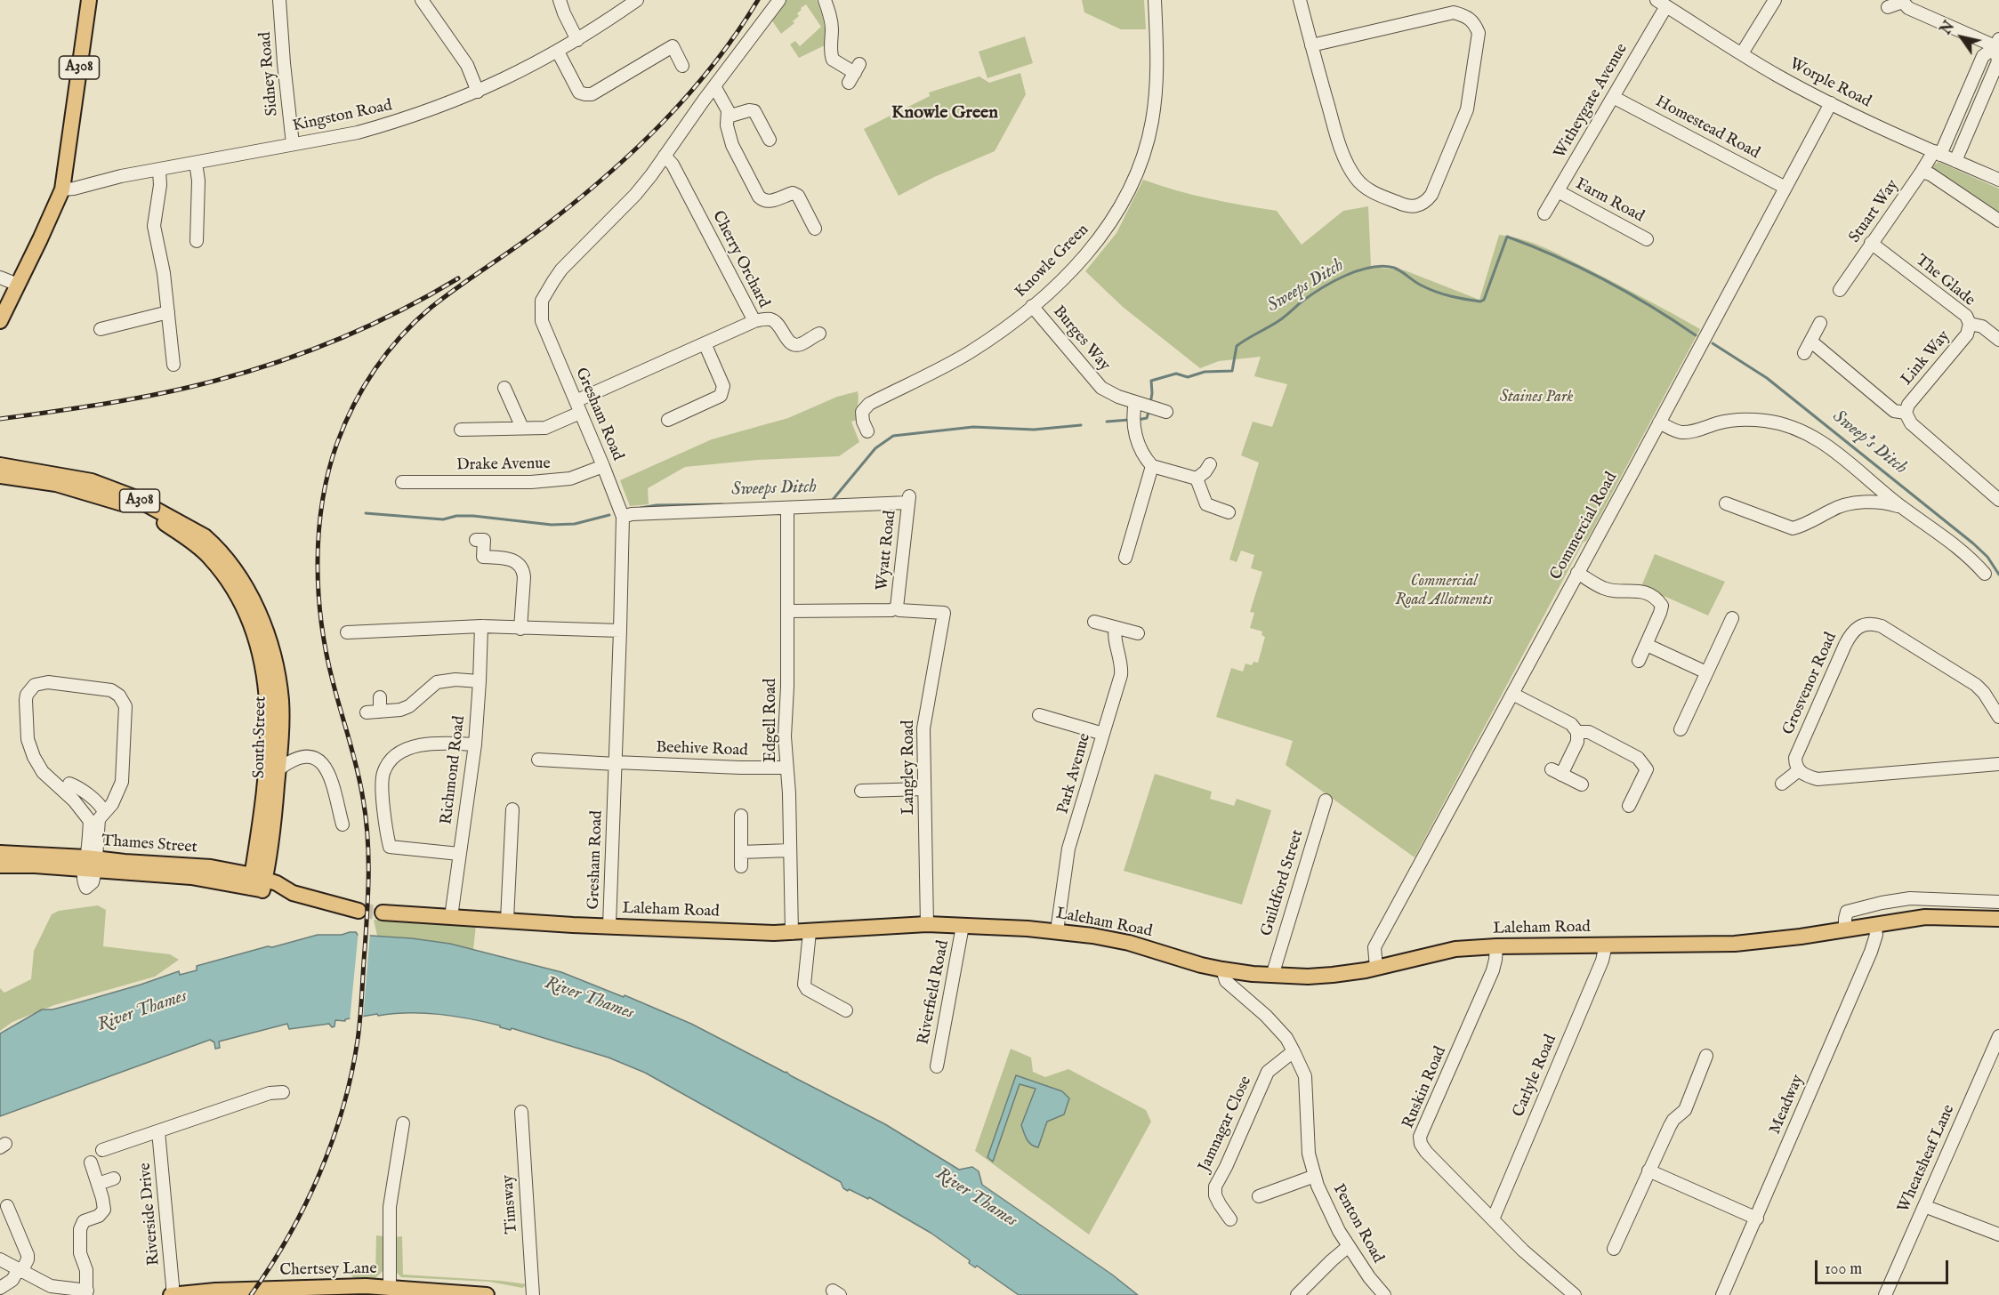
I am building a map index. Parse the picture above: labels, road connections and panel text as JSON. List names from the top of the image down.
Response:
{
  "streets": {
    "main road": [
      "A308",
      "South Street",
      "Thames Street",
      "Laleham Road",
      "Chertsey Lane"
    ],
    "street": [
      "Sidney Road",
      "Worple Road",
      "Witheygate Avenue",
      "Kingston Road",
      "Homestead Road",
      "Farm Road",
      "Stuart Way",
      "Cherry Orchard",
      "Knowle Green",
      "The Glade",
      "Burges Way",
      "Link Way",
      "Gresham Road",
      "Drake Avenue",
      "Commercial Road",
      "Wyatt Road",
      "Grosvenor Road",
      "Edgell Road",
      "Beehive Road",
      "Langley Road",
      "Richmond Road",
      "Park Avenue",
      "Guildford Street",
      "Riverfield Road",
      "Carlyle Road",
      "Ruskin Road",
      "Meadway",
      "Jamnagar Close",
      "Wheatsheaf Lane",
      "Timsway",
      "Riverside Drive",
      "Penton Road"
    ]
  },
  "crossings": [
    ["A308", "Kingston Road"],
    ["Sidney Road", "Kingston Road"],
    ["Worple Road", "Witheygate Avenue"],
    ["Worple Road", "Stuart Way"],
    ["Worple Road", "Commercial Road"],
    ["Witheygate Avenue", "Homestead Road"],
    ["Witheygate Avenue", "Farm Road"],
    ["Homestead Road", "Commercial Road"],
    ["Stuart Way", "The Glade"],
    ["Cherry Orchard", "Gresham Road"],
    ["Knowle Green", "Burges Way"],
    ["The Glade", "Link Way"],
    ["Gresham Road", "Drake Avenue"],
    ["Gresham Road", "Beehive Road"],
    ["Gresham Road", "Laleham Road"],
    ["Commercial Road", "Laleham Road"],
    ["Wyatt Road", "Edgell Road"],
    ["Wyatt Road", "Langley Road"],
    ["Edgell Road", "Beehive Road"],
    ["Edgell Road", "Laleham Road"],
    ["South Street", "Thames Street"],
    ["Langley Road", "Laleham Road"],
    ["Richmond Road", "Laleham Road"],
    ["Park Avenue", "Laleham Road"],
    ["Guildford Street", "Laleham Road"],
    ["Laleham Road", "Riverfield Road"],
    ["Laleham Road", "Carlyle Road"],
    ["Laleham Road", "Ruskin Road"],
    ["Laleham Road", "Meadway"],
    ["Laleham Road", "Penton Road"],
    ["Carlyle Road", "Ruskin Road"],
    ["Jamnagar Close", "Penton Road"],
    ["Riverside Drive", "Chertsey Lane"]
  ],
  "districts": ["Knowle Green"],
  "water": ["Sweeps Ditch", "Sweep's Ditch", "River Thames"],
  "parks": ["Staines Park", "Commercial Road Allotments"],
  "scale_bar": "100 m",
  "north": "top left"
}
